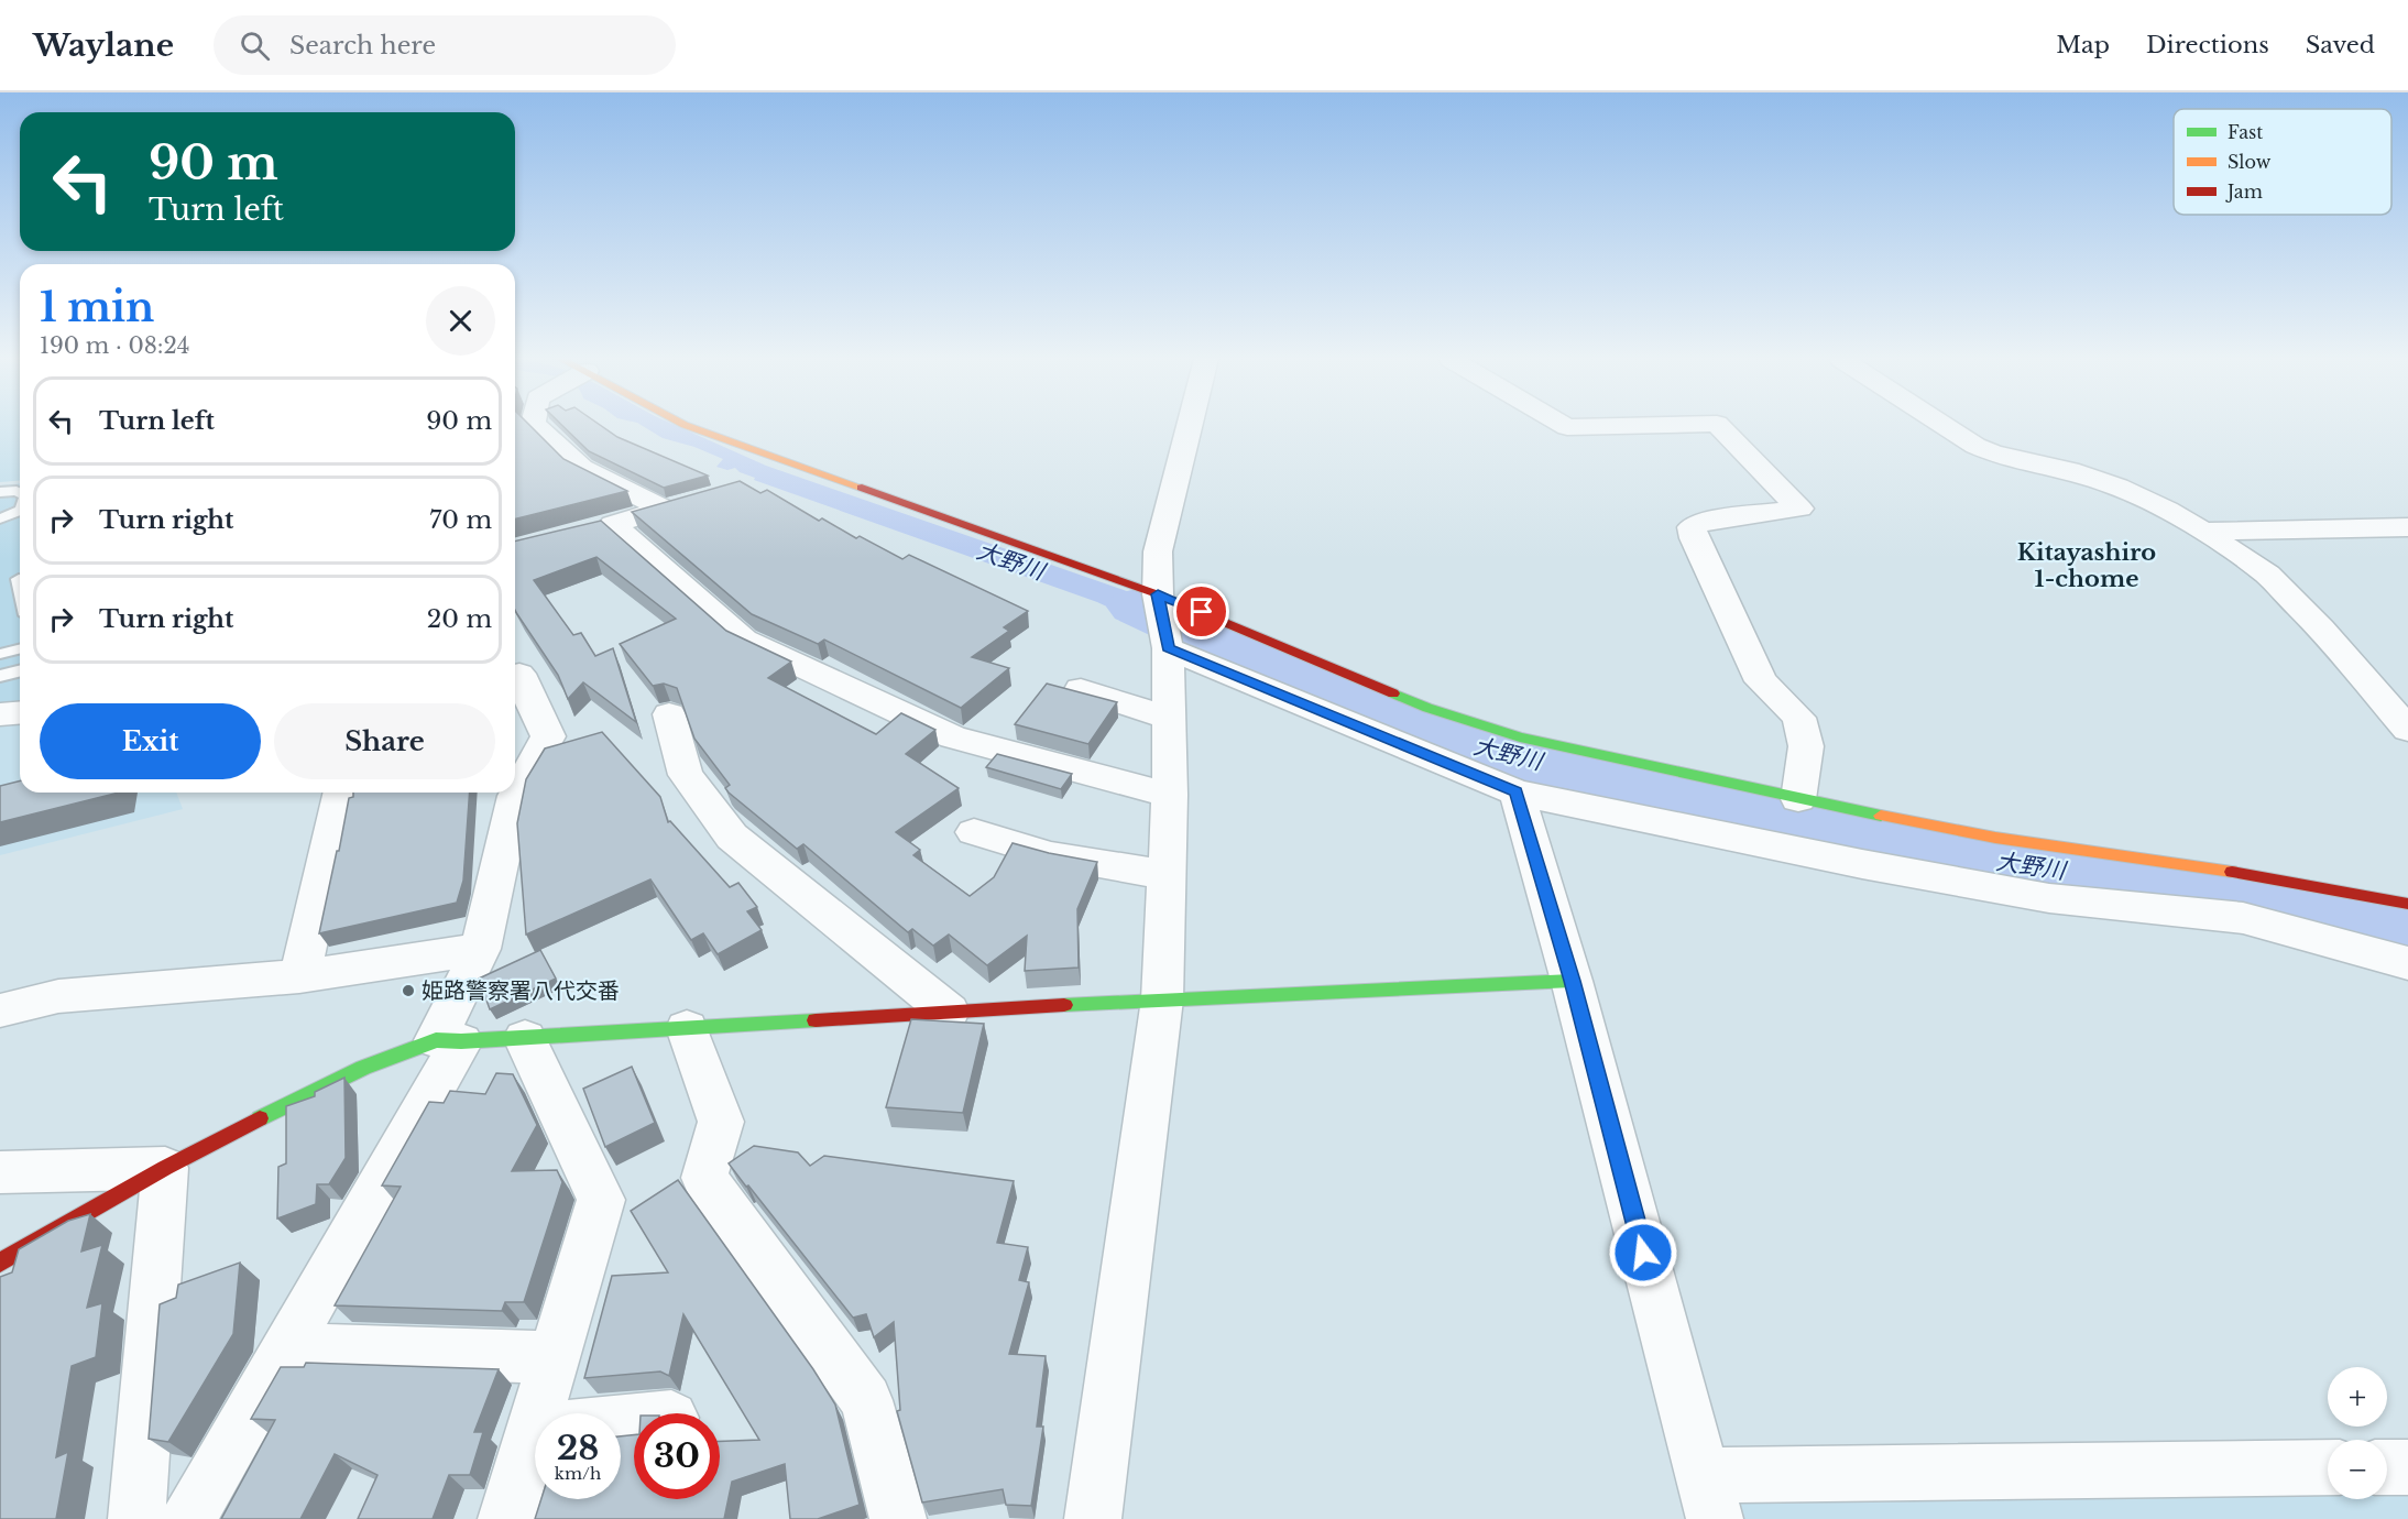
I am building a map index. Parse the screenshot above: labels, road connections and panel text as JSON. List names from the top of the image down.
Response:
{
  "districts": ["Kitayashiro 1-chome"],
  "water": ["大野川"],
  "places": ["姫路警察署八代交番"],
  "legend": ["Fast", "Slow", "Jam"],
  "page": {
    "header": "Waylane",
    "search": "Search here",
    "nav": ["Map", "Directions", "Saved"],
    "turn": ["90 m", "Turn left"],
    "heading": ["1 min", "190 m · 08:24"],
    "list": [
      {
        "name": "Turn left",
        "value": "90 m"
      },
      {
        "name": "Turn right",
        "value": "70 m"
      },
      {
        "name": "Turn right",
        "value": "20 m"
      }
    ],
    "buttons": ["Exit", "Share"],
    "map_buttons": ["+", "−"],
    "speed": "28 km/h",
    "limit": "30"
  }
}
